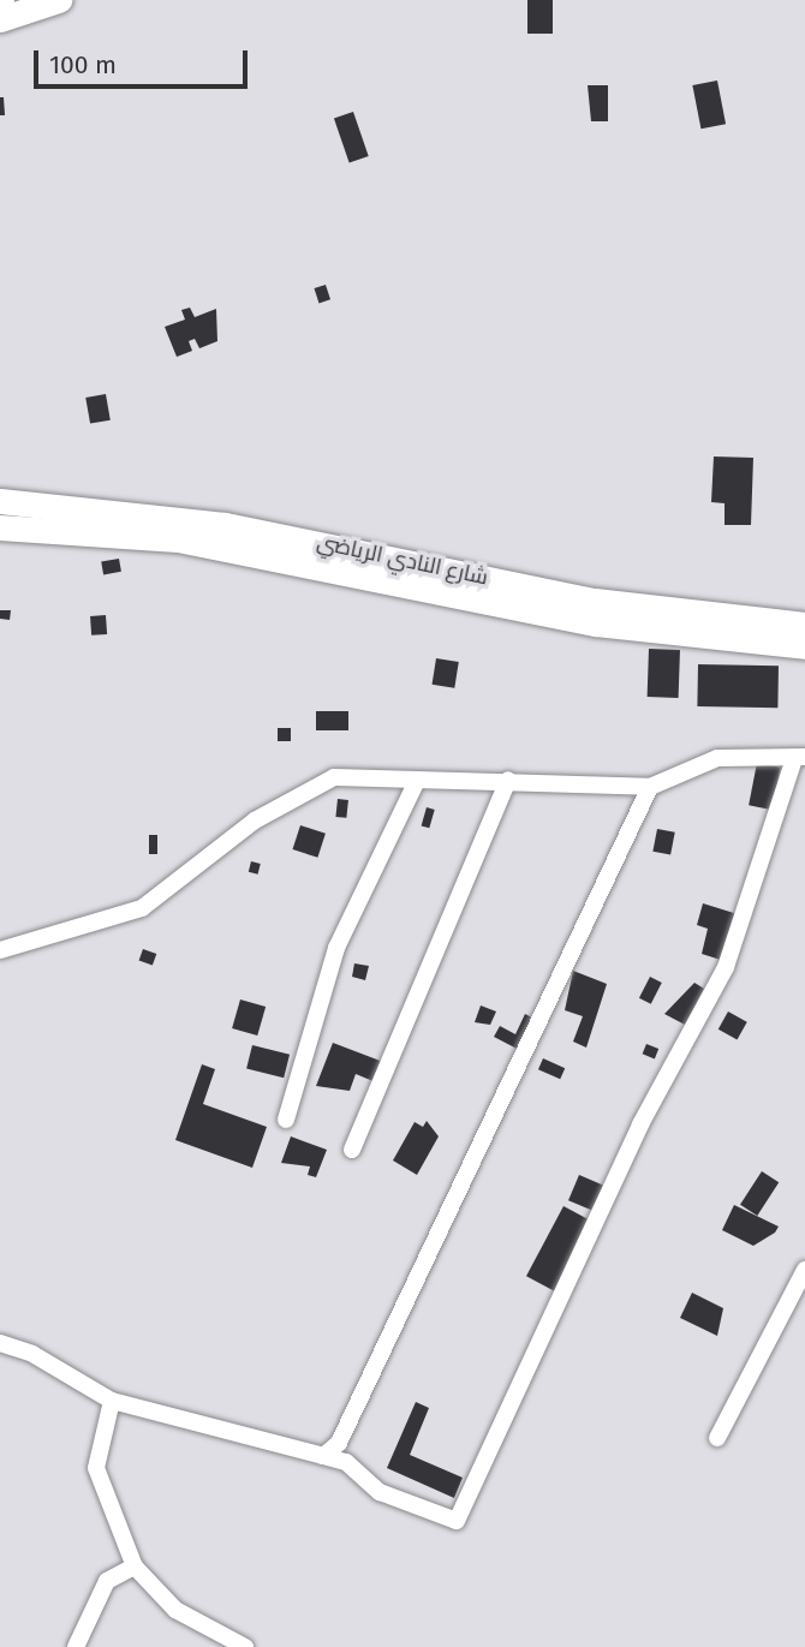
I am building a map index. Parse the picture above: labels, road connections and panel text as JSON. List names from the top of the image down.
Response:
{
  "streets": {
    "main road": ["شارع النادي الرياضي"]
  },
  "scale_bar": "100 m"
}
